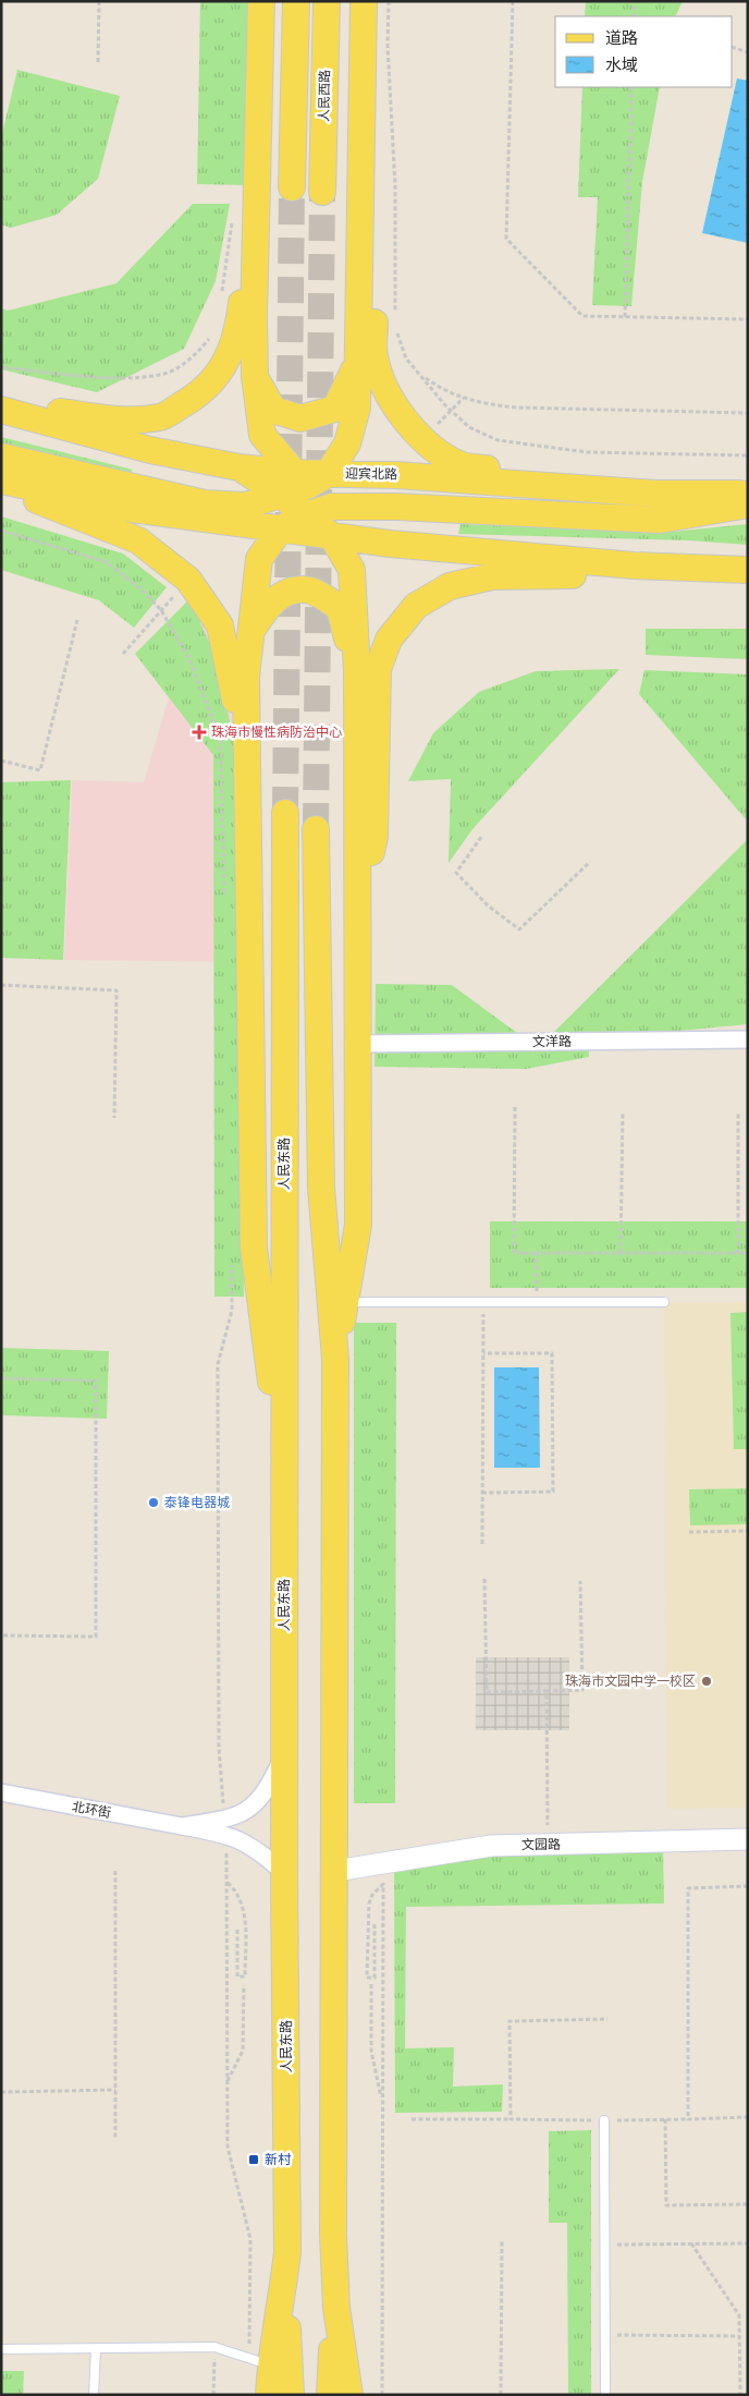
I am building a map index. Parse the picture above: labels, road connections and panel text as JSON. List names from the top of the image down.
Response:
{
  "streets": {
    "main road": ["人民西路", "迎宾北路", "人民东路"],
    "street": ["文洋路", "北环街", "文园路"]
  },
  "crossings": [
    ["人民东路", "北环街"]
  ],
  "places": {
    "health": ["珠海市慢性病防治中心"],
    "other": ["泰锋电器城", "珠海市文园中学一校区"],
    "transit": ["新村"]
  },
  "legend": ["道路", "水域"]
}
